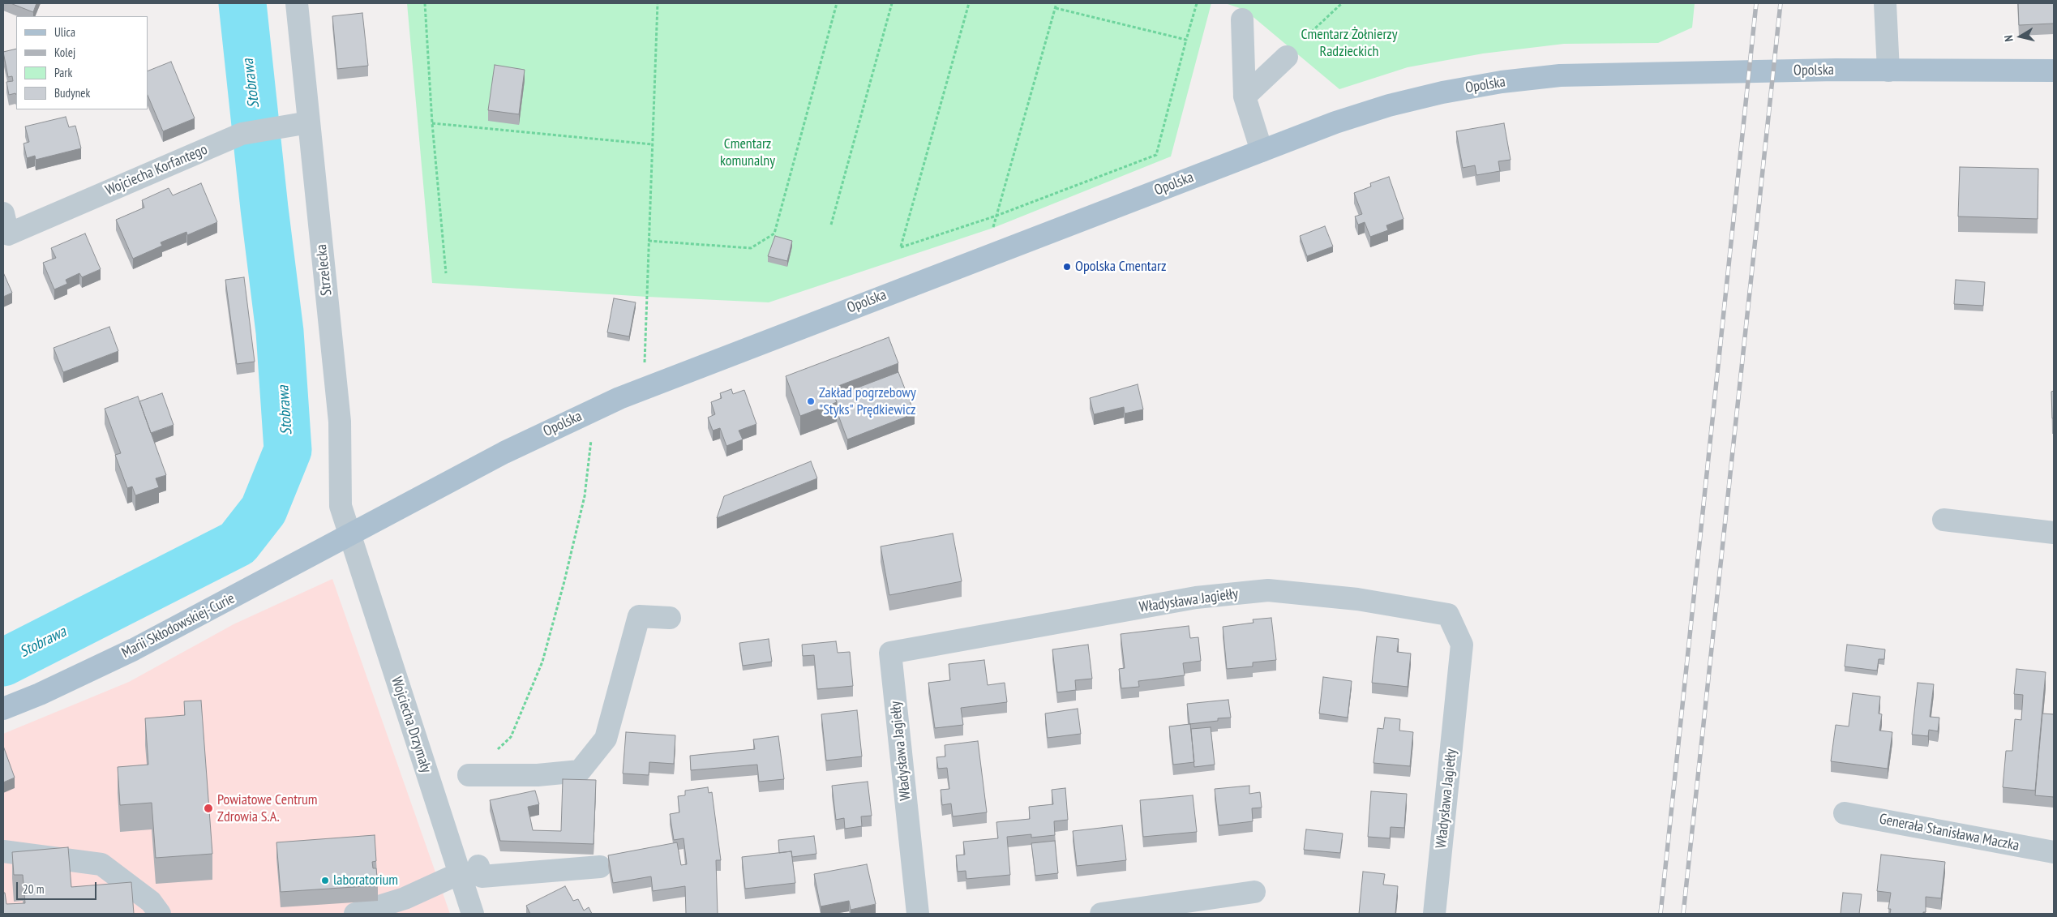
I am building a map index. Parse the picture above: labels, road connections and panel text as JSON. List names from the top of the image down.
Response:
{
  "streets": {
    "main road": ["Opolska", "Marii Skłodowskiej-Curie"],
    "street": [
      "Wojciecha Korfantego",
      "Strzelecka",
      "Władysława Jagiełły",
      "Wojciecha Drzymały",
      "Generała Stanisława Maczka"
    ]
  },
  "crossings": [
    ["Opolska", "Strzelecka"],
    ["Opolska", "Marii Skłodowskiej-Curie"],
    ["Opolska", "Wojciecha Drzymały"],
    ["Wojciecha Korfantego", "Strzelecka"],
    ["Strzelecka", "Marii Skłodowskiej-Curie"],
    ["Strzelecka", "Wojciecha Drzymały"],
    ["Marii Skłodowskiej-Curie", "Wojciecha Drzymały"]
  ],
  "water": ["Stobrawa"],
  "parks": ["Cmentarz Żołnierzy Radzieckich", "Cmentarz komunalny"],
  "places": [
    "Opolska Cmentarz",
    "Zakład pogrzebowy \"Styks\" Prędkiewicz",
    "Powiatowe Centrum Zdrowia S.A.",
    "laboratorium"
  ],
  "legend": [
    "Ulica",
    "Kolej",
    "Park",
    "Budynek"
  ],
  "scale_bar": "20 m",
  "north": "left"
}
